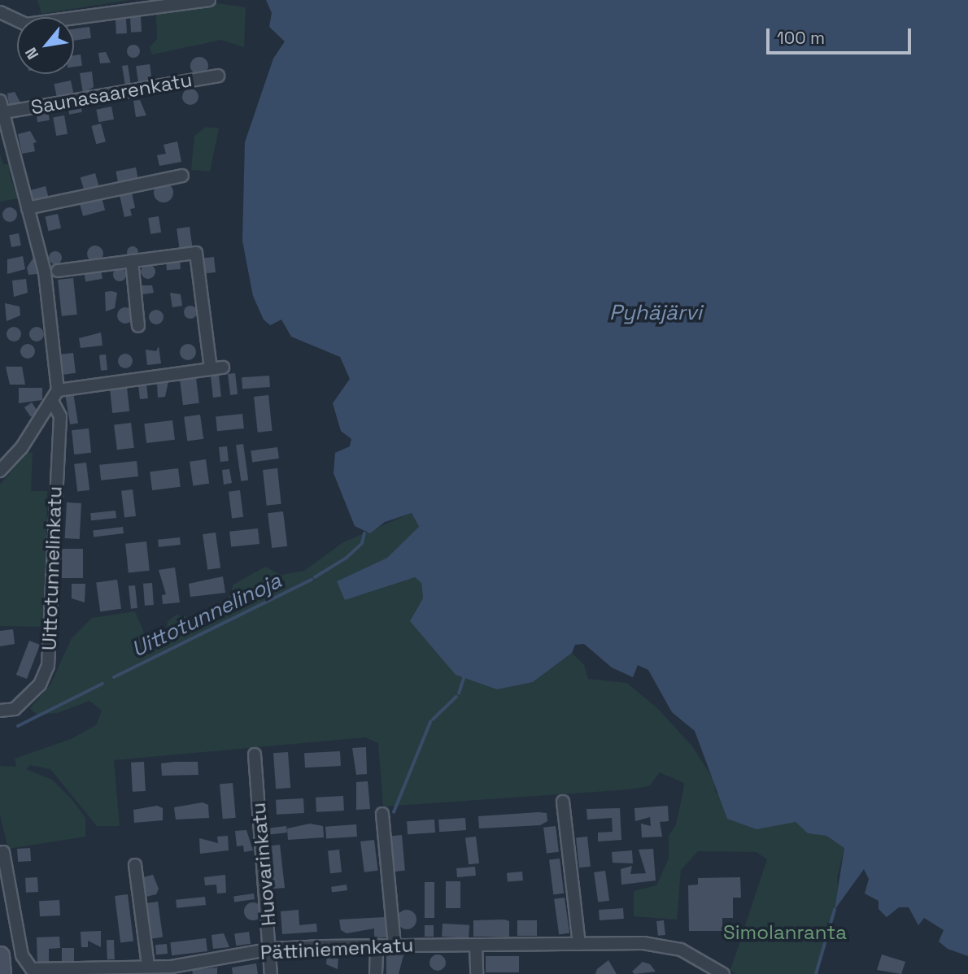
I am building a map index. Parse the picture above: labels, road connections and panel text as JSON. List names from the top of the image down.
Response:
{
  "streets": {
    "street": [
      "Saunasaarenkatu",
      "Uittotunnelinkatu",
      "Huovarinkatu",
      "Pättiniemenkatu"
    ]
  },
  "crossings": [
    ["Huovarinkatu", "Pättiniemenkatu"]
  ],
  "water": ["Pyhäjärvi", "Uittotunnelinoja"],
  "parks": ["Simolanranta"],
  "scale_bar": "100 m",
  "north": "bottom left"
}
